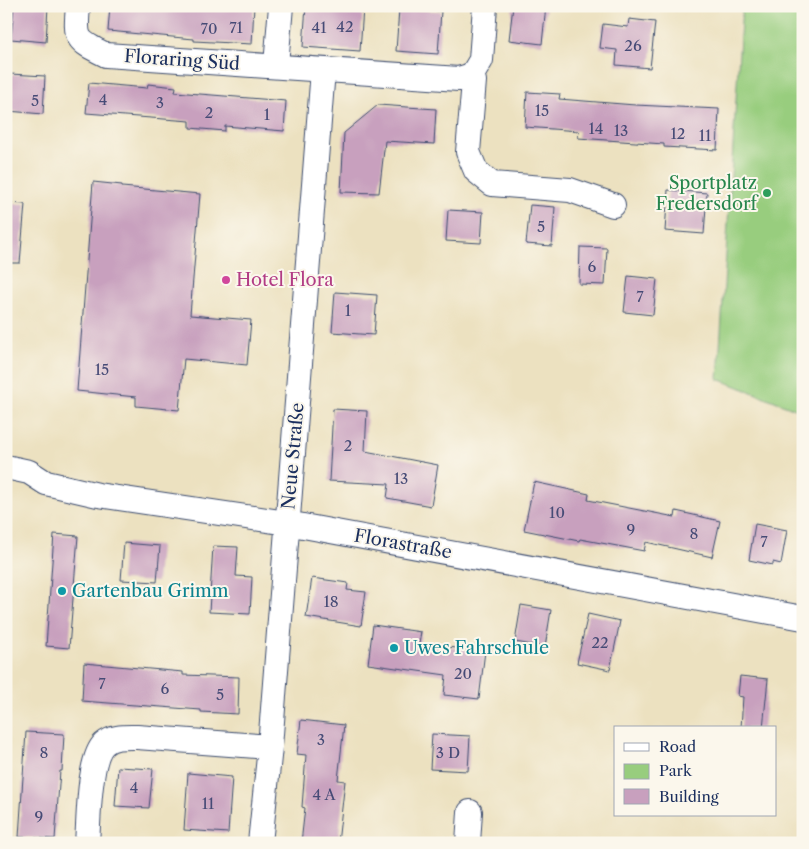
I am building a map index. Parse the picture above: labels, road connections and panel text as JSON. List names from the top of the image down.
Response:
{
  "streets": {
    "street": ["Floraring Süd", "Neue Straße", "Florastraße"]
  },
  "crossings": [
    ["Floraring Süd", "Neue Straße"],
    ["Neue Straße", "Florastraße"]
  ],
  "places": [
    "Sportplatz Fredersdorf",
    "Hotel Flora",
    "Gartenbau Grimm",
    "Uwes Fahrschule"
  ],
  "house_numbers": [
    "42",
    "71",
    "41",
    "70",
    "26",
    "4",
    "5",
    "3",
    "15",
    "2",
    "1",
    "14",
    "13",
    "12",
    "11",
    "5",
    "6",
    "7",
    "1",
    "15",
    "2",
    "13",
    "10",
    "9",
    "8",
    "7",
    "18",
    "22",
    "20",
    "7",
    "6",
    "5",
    "3",
    "8",
    "3 D",
    "4",
    "4 A",
    "11",
    "9"
  ],
  "legend": ["Road", "Park", "Building"]
}
